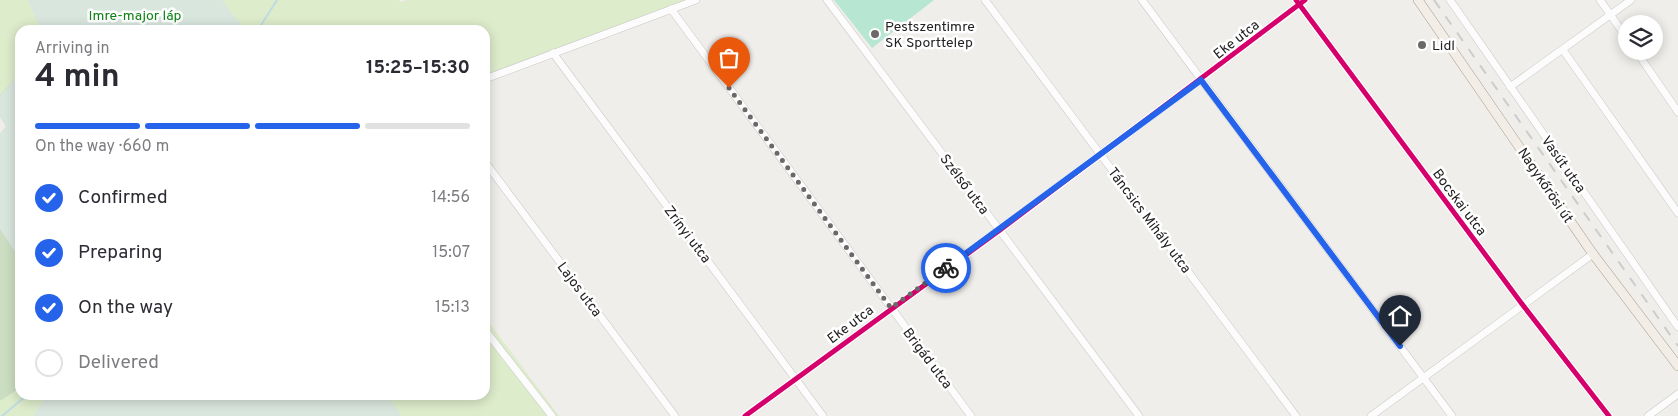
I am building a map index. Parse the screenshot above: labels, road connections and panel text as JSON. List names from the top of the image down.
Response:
{
  "streets": {
    "main road": ["Nagykőrösi út"],
    "street": [
      "Eke utca",
      "Vasút utca",
      "Szélső utca",
      "Bocskai utca",
      "Táncsics Mihály utca",
      "Zrínyi utca",
      "Lajos utca",
      "Brigád utca"
    ]
  },
  "crossings": [
    ["Eke utca", "Szélső utca"],
    ["Eke utca", "Bocskai utca"],
    ["Eke utca", "Táncsics Mihály utca"],
    ["Eke utca", "Zrínyi utca"],
    ["Eke utca", "Brigád utca"]
  ],
  "parks": ["Imre-major láp"],
  "places": ["Pestszentimre SK Sporttelep", "Lidl"],
  "page": {
    "heading": ["4 min", "Arriving in", "15:25–15:30"],
    "bar": "On the way · 660 m",
    "list": [
      ["Confirmed", "14:56"],
      ["Preparing", "15:07"],
      ["On the way", "15:13"],
      "Delivered"
    ]
  }
}
